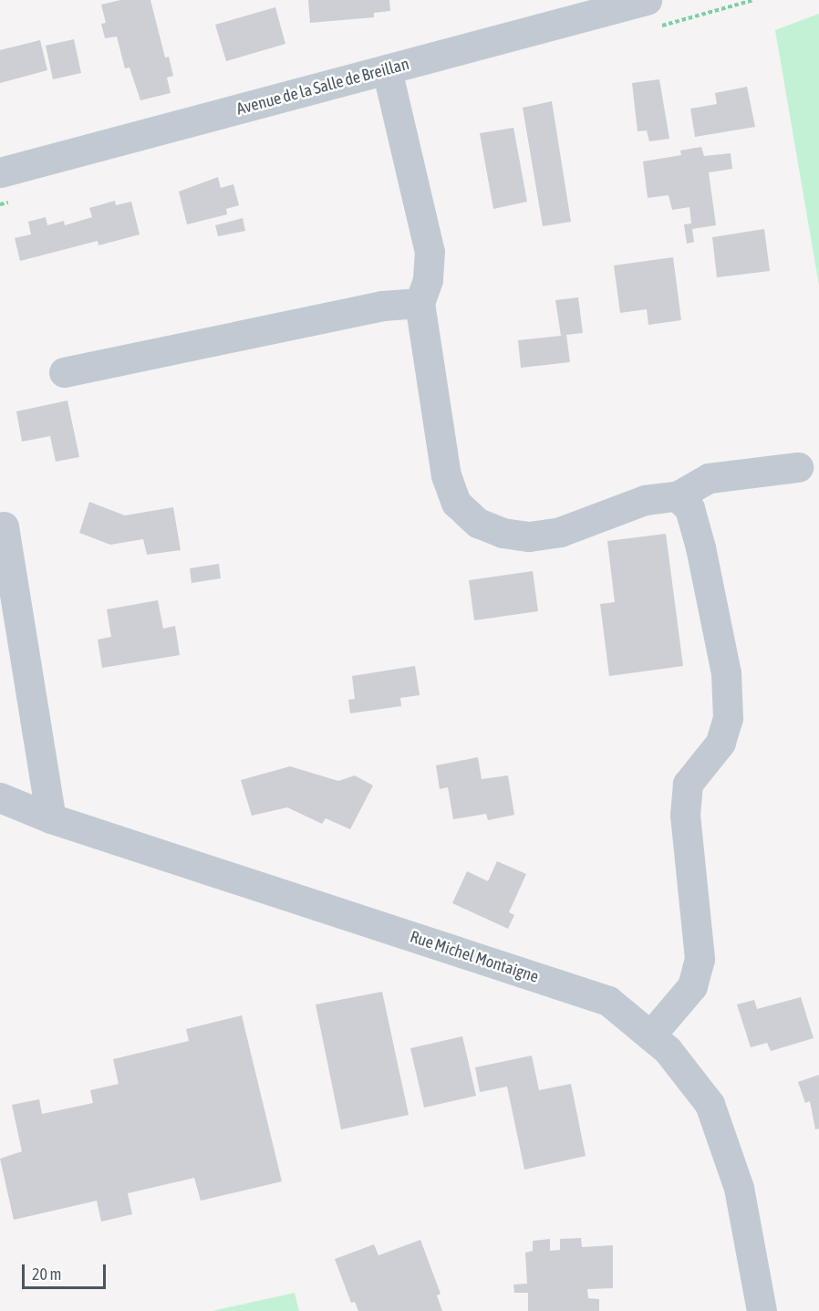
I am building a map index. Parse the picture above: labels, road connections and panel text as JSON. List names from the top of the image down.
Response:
{
  "streets": {
    "street": ["Avenue de la Salle de Breillan", "Rue Michel Montaigne"]
  },
  "scale_bar": "20 m"
}
